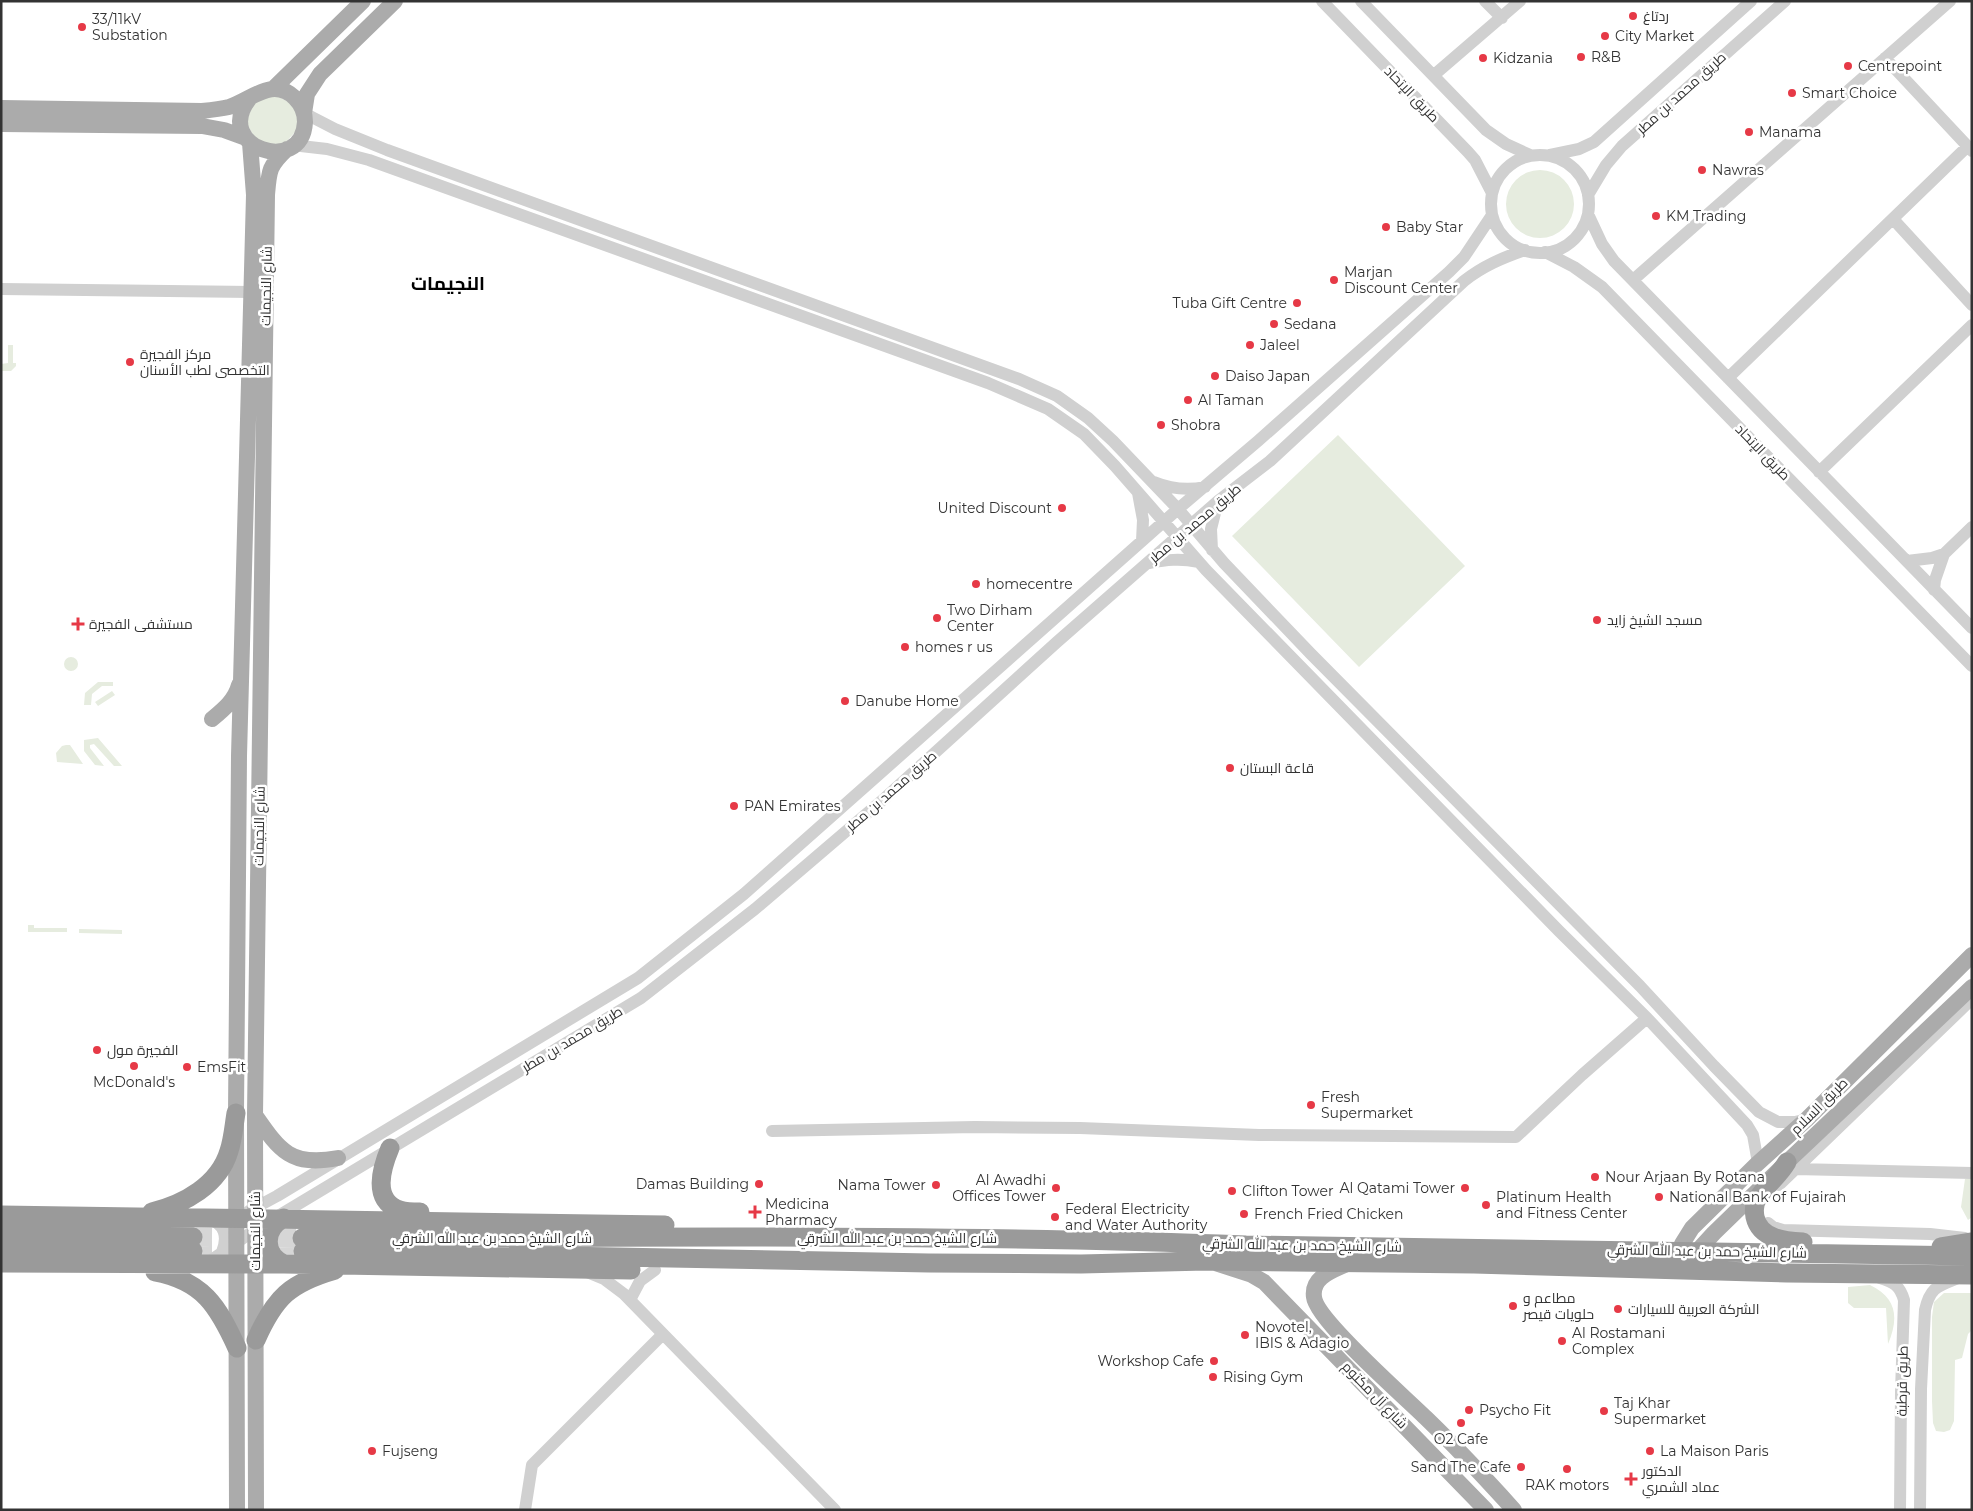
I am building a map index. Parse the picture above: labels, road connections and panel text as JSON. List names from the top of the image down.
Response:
{
  "streets": {
    "highway": ["شارع الشيخ حمد بن عبد الله الشرقي"],
    "main road": ["شارع النجيمات", "طريق السلام", "شارع آل مكتوم"],
    "street": ["طريق محمد بن مطر", "طريق اﻹتحاد", "طريق قرطبة"]
  },
  "crossings": [
    ["طريق محمد بن مطر", "طريق اﻹتحاد"],
    ["طريق محمد بن مطر", "شارع النجيمات"],
    ["طريق السلام", "شارع الشيخ حمد بن عبد الله الشرقي"],
    ["شارع الشيخ حمد بن عبد الله الشرقي", "طريق قرطبة"],
    ["شارع الشيخ حمد بن عبد الله الشرقي", "شارع آل مكتوم"]
  ],
  "districts": ["النجيمات"],
  "places": {
    "other": [
      "ردتاغ",
      "33/11kV Substation",
      "City Market",
      "R&B",
      "Kidzania",
      "Centrepoint",
      "Smart Choice",
      "Manama",
      "Nawras",
      "KM Trading",
      "Baby Star",
      "Marjan Discount Center",
      "Tuba Gift Centre",
      "Sedana",
      "Jaleel",
      "مركز الفجيرة التخصصى لطب الأسنان",
      "Daiso Japan",
      "Al Taman",
      "Shobra",
      "United Discount",
      "homecentre",
      "Two Dirham Center",
      "مسجد الشيخ زايد",
      "homes r us",
      "Danube Home",
      "قاعة البستان",
      "PAN Emirates",
      "الفجيرة مول",
      "McDonald's",
      "EmsFit",
      "Fresh Supermarket",
      "Nour Arjaan By Rotana",
      "Damas Building",
      "Nama Tower",
      "Al Awadhi Offices Tower",
      "Al Qatami Tower",
      "Clifton Tower",
      "National Bank of Fujairah",
      "Platinum Health and Fitness Center",
      "French Fried Chicken",
      "Federal Electricity and Water Authority",
      "مطاعم و حلويات قيصر",
      "الشركة العربية للسيارات",
      "Novotel, IBIS & Adagio",
      "Al Rostamani Complex",
      "Workshop Cafe",
      "Rising Gym",
      "Psycho Fit",
      "Taj Khar Supermarket",
      "O2 Cafe",
      "Fujseng",
      "La Maison Paris",
      "Sand The Cafe",
      "RAK motors"
    ],
    "health": ["مستشفى الفجيرة", "Medicina Pharmacy", "الدكتور عماد الشمري"]
  }
}
